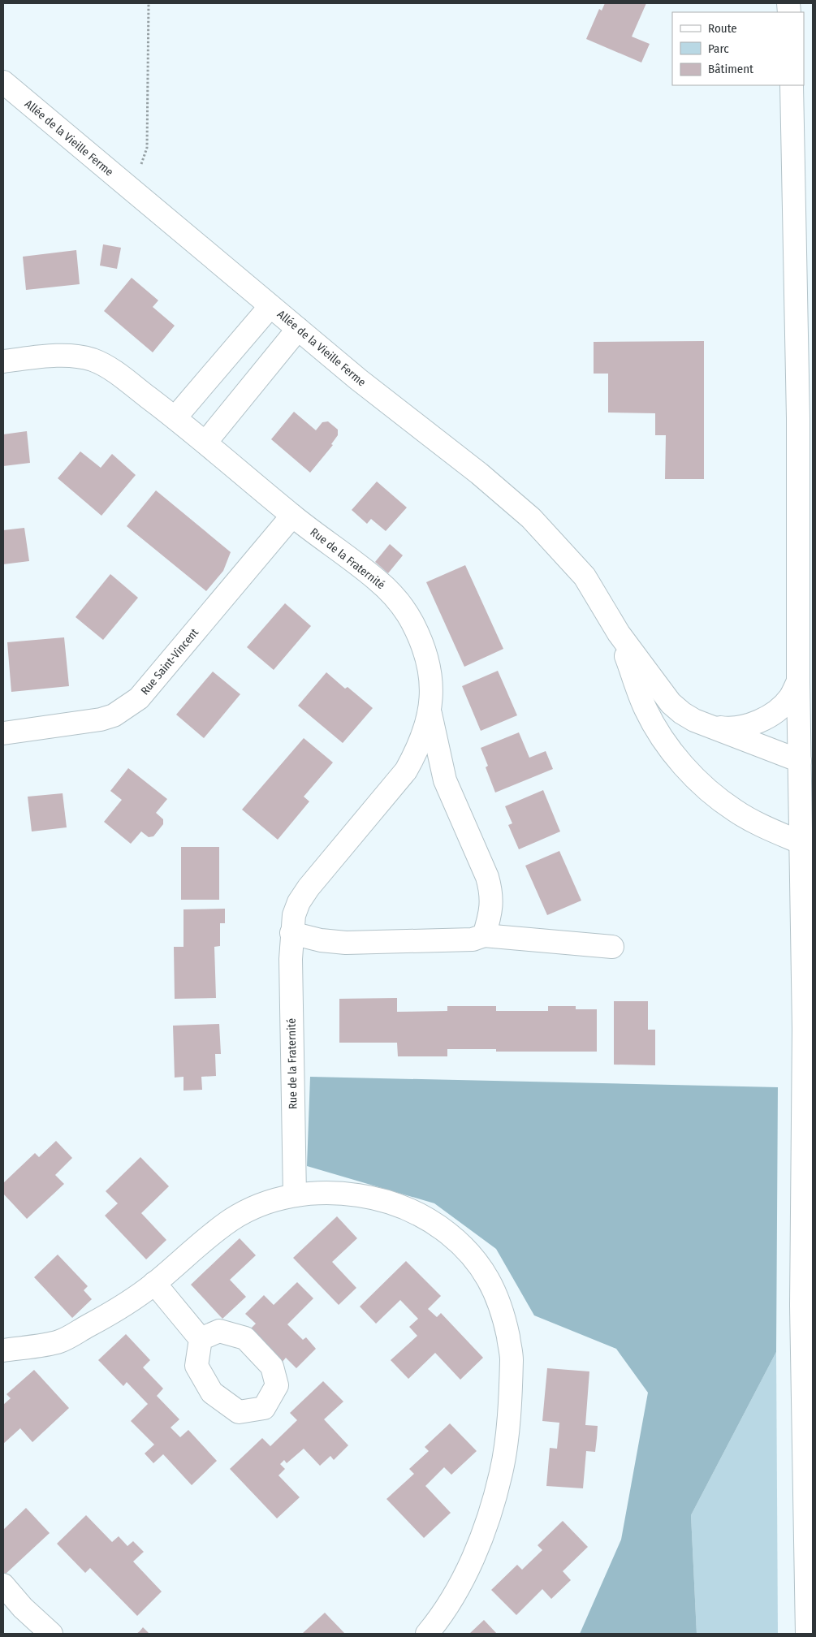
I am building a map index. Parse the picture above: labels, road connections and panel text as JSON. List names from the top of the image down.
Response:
{
  "streets": {
    "street": ["Allée de la Vieille Ferme", "Rue de la Fraternité", "Rue Saint-Vincent"]
  },
  "crossings": [
    ["Rue de la Fraternité", "Rue Saint-Vincent"]
  ],
  "legend": ["Route", "Parc", "Bâtiment"]
}
